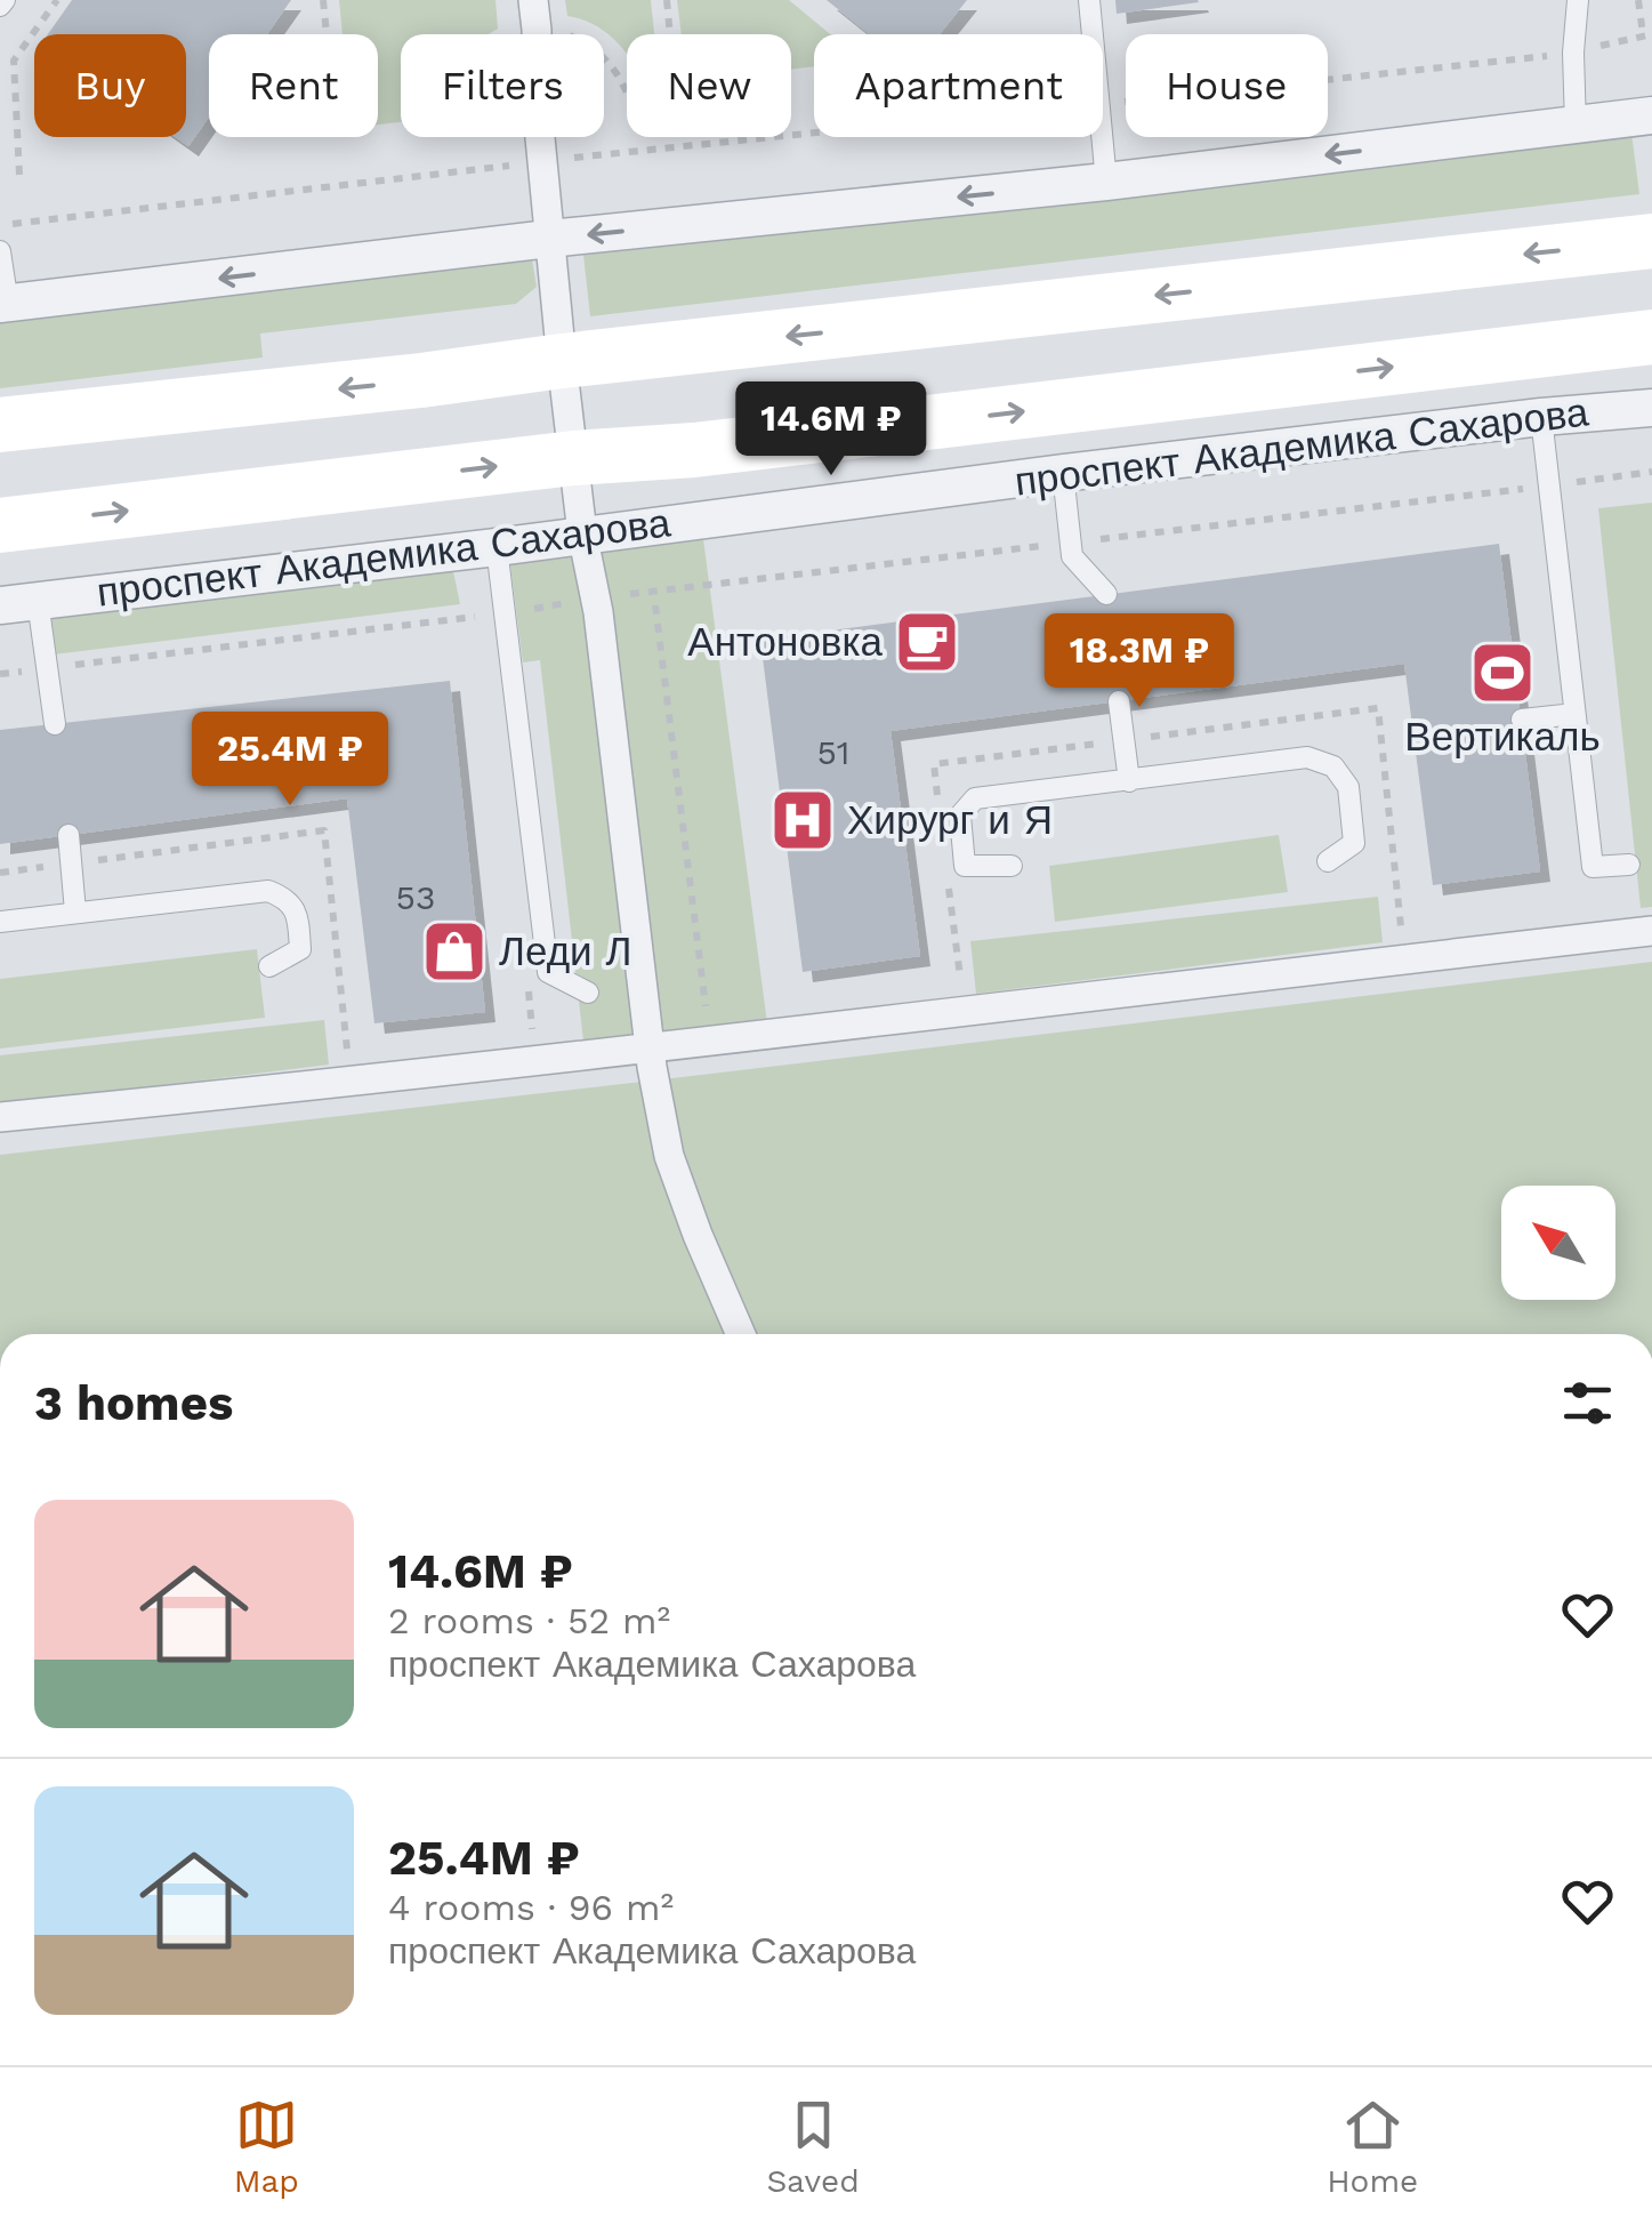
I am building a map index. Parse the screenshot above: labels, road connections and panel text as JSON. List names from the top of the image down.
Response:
{
  "streets": {
    "main road": ["проспект Академика Сахарова"]
  },
  "places": {
    "cafe": ["Антоновка"],
    "sports": ["Вертикаль"],
    "hospital": ["Хирург и Я"],
    "shop": ["Леди Л"]
  },
  "house_numbers": ["51", "53"],
  "north": "top left",
  "page": {
    "chip": [
      "Buy",
      "Rent",
      "Filters",
      "New",
      "Apartment",
      "House"
    ],
    "price": ["14.6M ₽", "18.3M ₽", "25.4M ₽"],
    "heading": "3 homes",
    "list": [
      {
        "name": "14.6M ₽",
        "note": "2 rooms · 52 m² · проспект Академика Сахарова"
      },
      {
        "name": "25.4M ₽",
        "note": "4 rooms · 96 m² · проспект Академика Сахарова"
      }
    ],
    "tabs": ["Map", "Saved", "Home"]
  }
}
